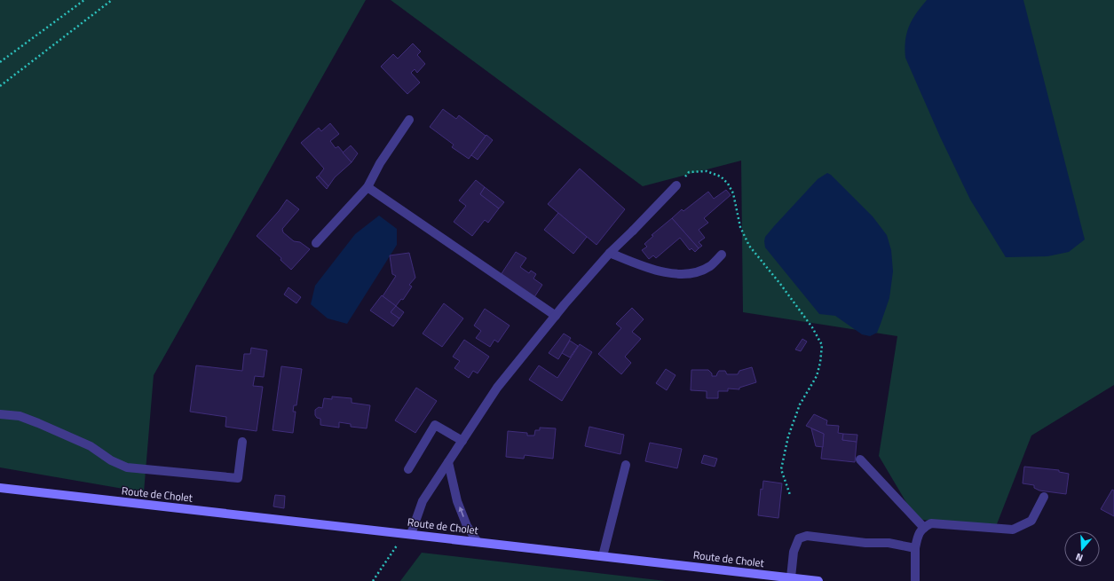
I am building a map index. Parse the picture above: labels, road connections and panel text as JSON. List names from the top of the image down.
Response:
{
  "streets": {
    "main road": ["Route de Cholet"]
  },
  "north": "bottom"
}
